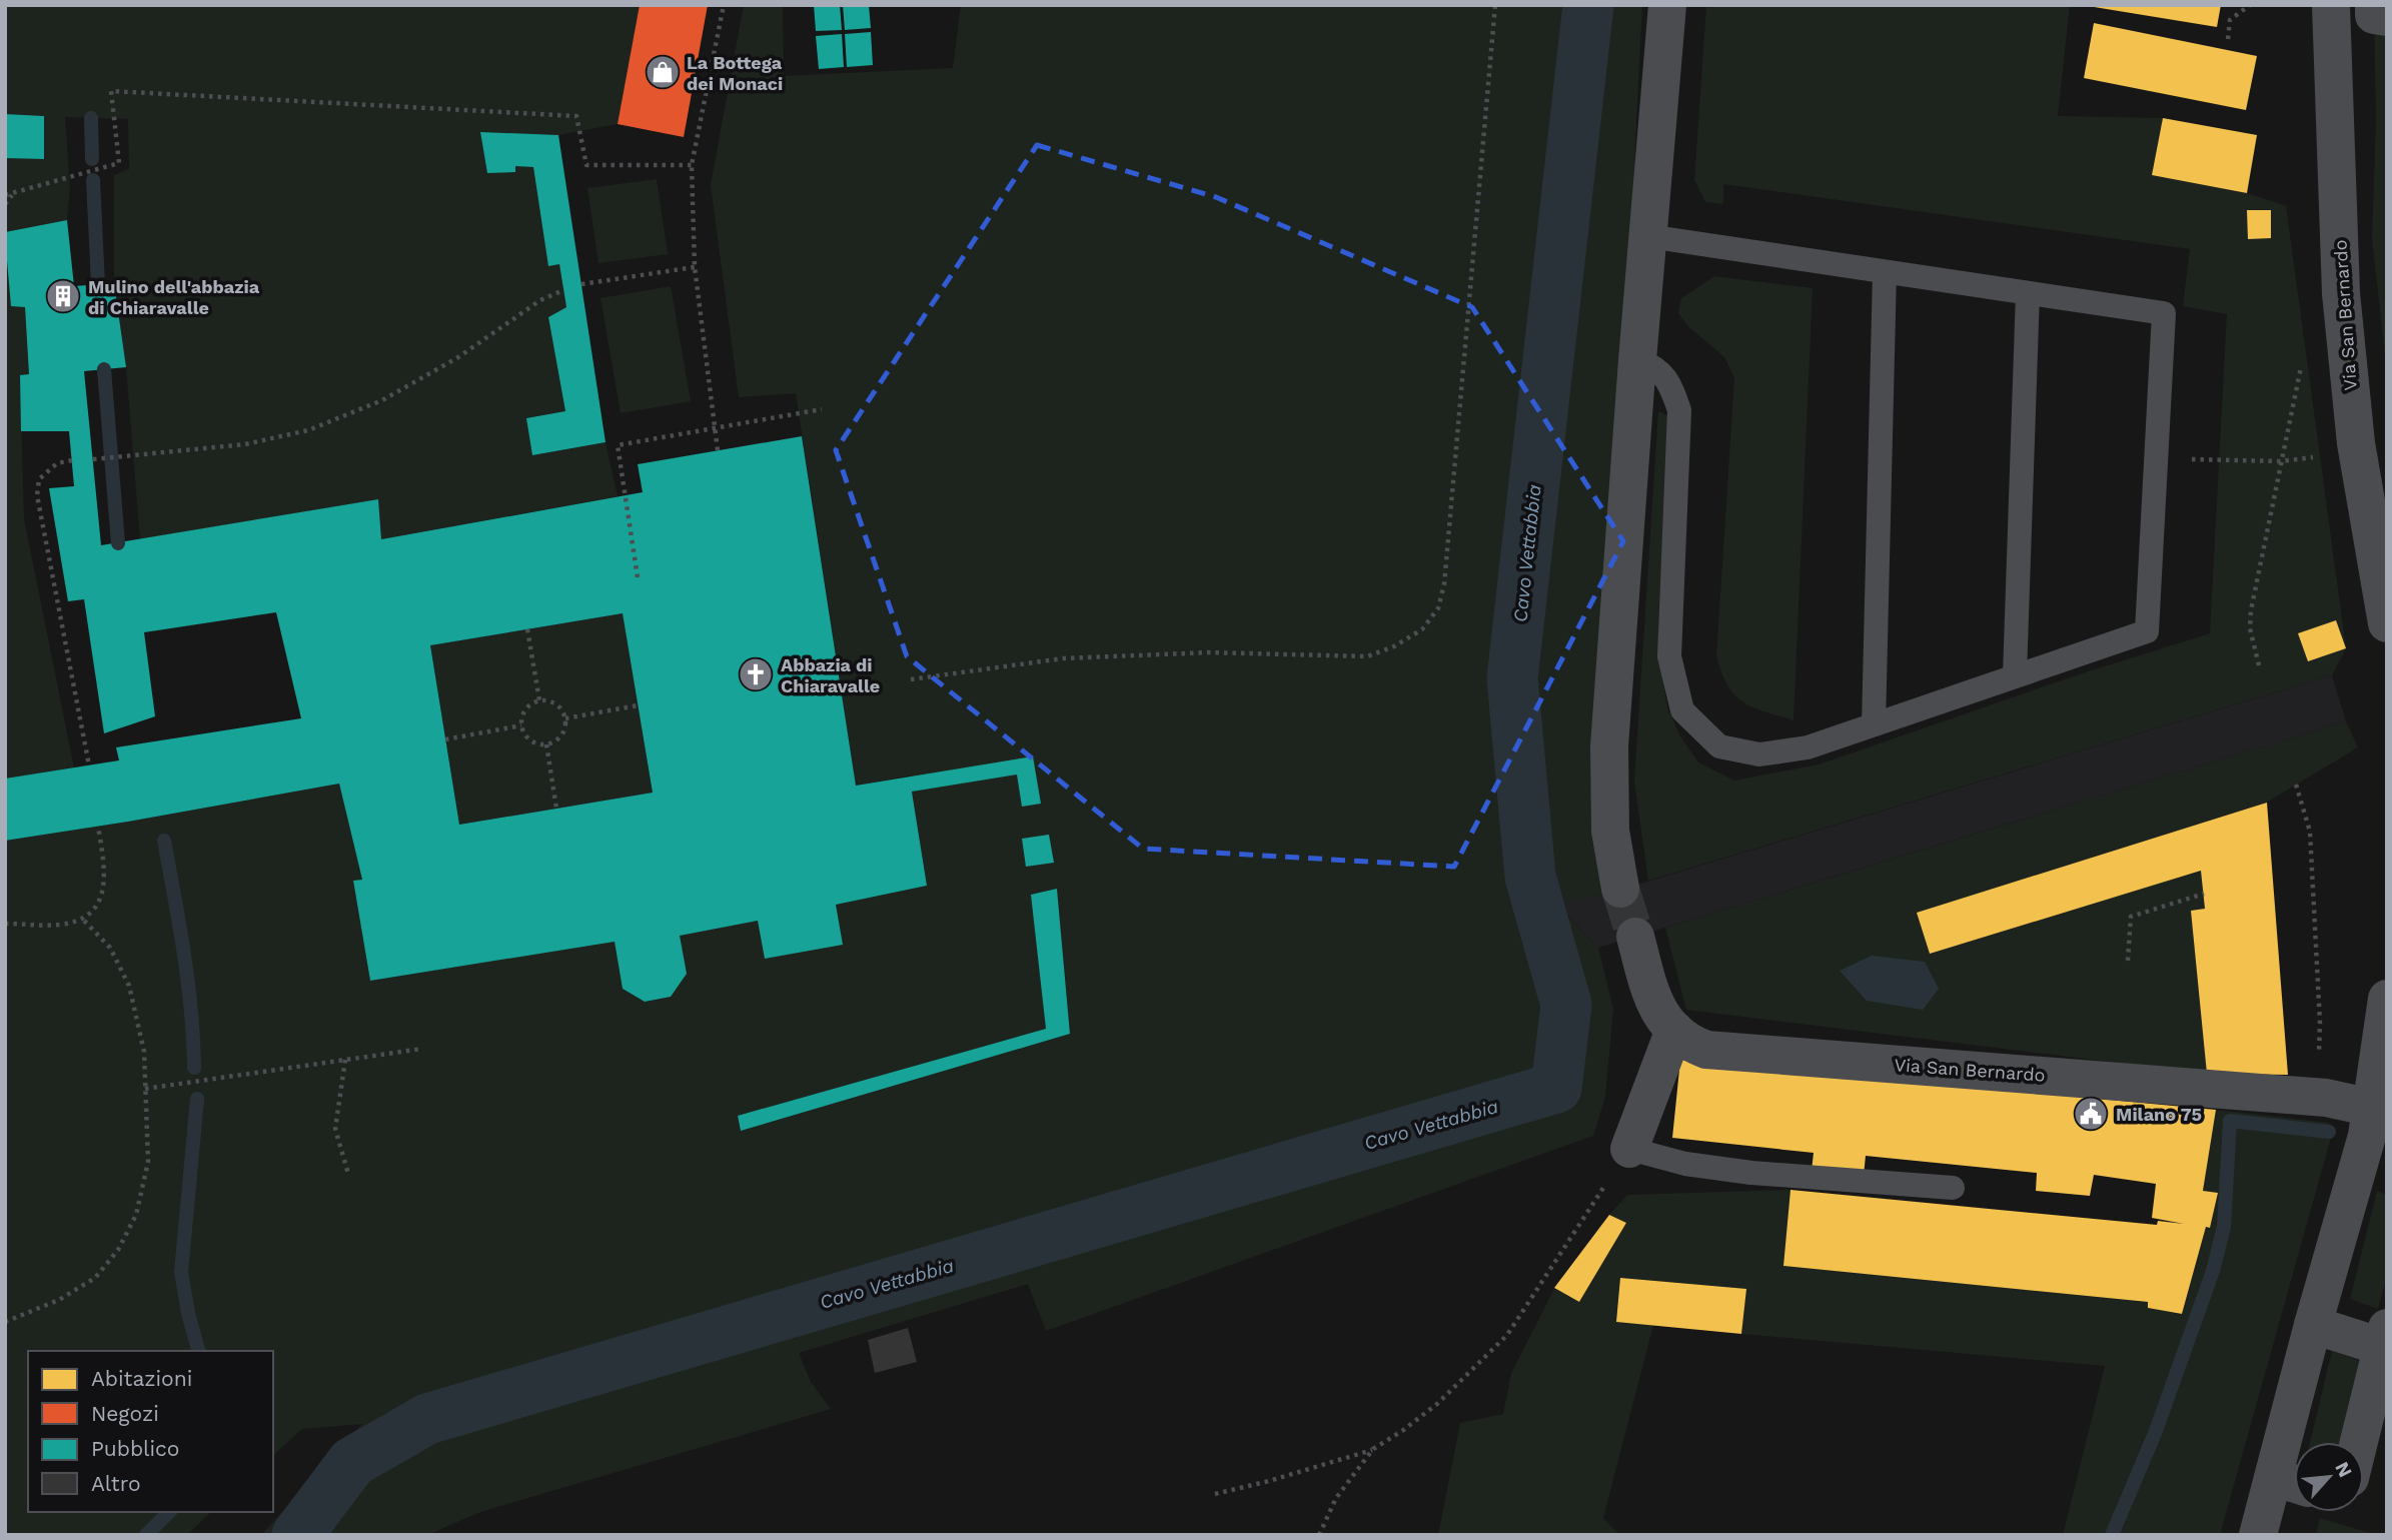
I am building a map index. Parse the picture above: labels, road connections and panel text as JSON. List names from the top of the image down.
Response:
{
  "streets": {
    "street": ["Via San Bernardo"]
  },
  "water": ["Cavo Vettabbia"],
  "places": {
    "shop": ["La Bottega dei Monaci"],
    "building": ["Mulino dell'abbazia di Chiaravalle"],
    "church": ["Abbazia di Chiaravalle"],
    "public building": ["Milano 75"]
  },
  "legend": [
    "Abitazioni",
    "Negozi",
    "Pubblico",
    "Altro"
  ],
  "north": "top right"
}
